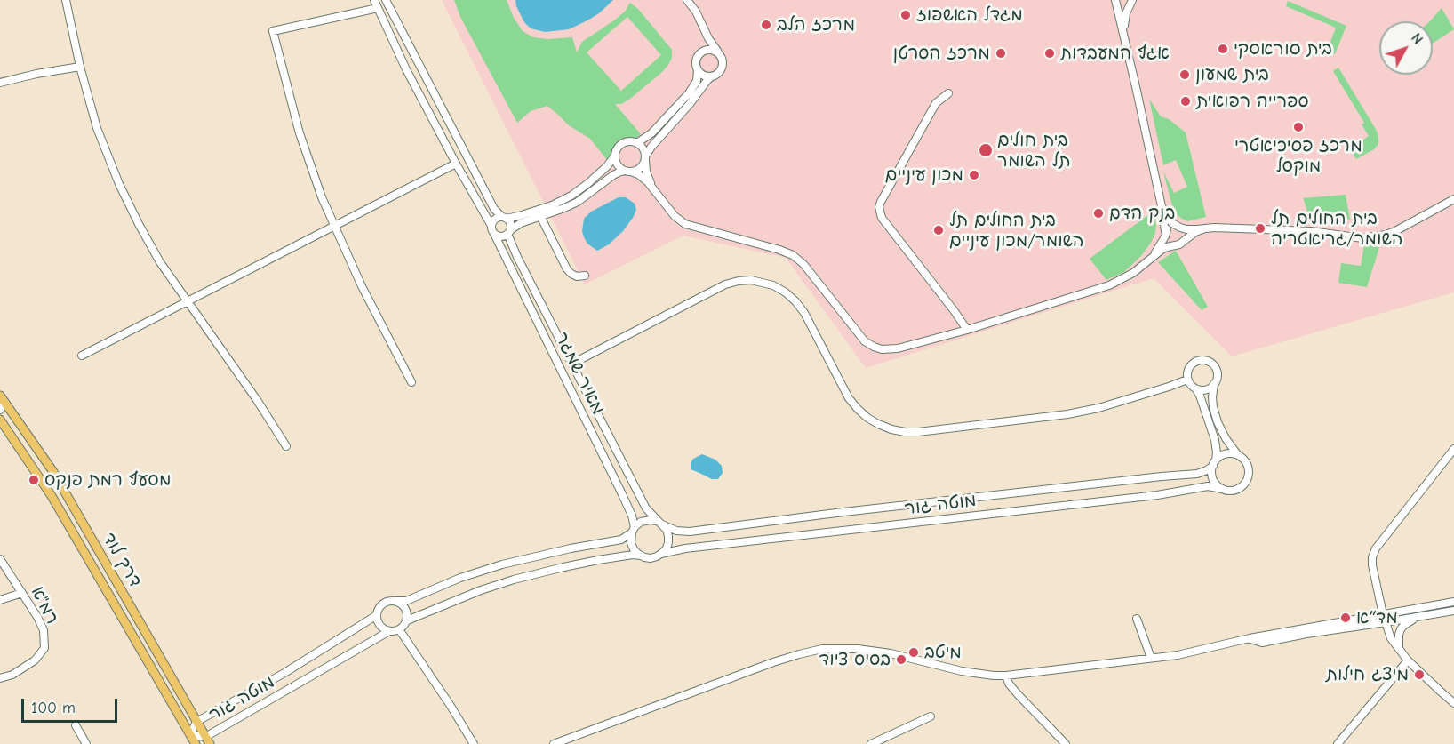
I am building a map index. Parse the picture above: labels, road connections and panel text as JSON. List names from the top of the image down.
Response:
{
  "streets": {
    "main road": ["דרך לוד"],
    "street": ["מאיר שמגר", "מוטה גור", "רמ\"א"]
  },
  "crossings": [
    ["מאיר שמגר", "מוטה גור"],
    ["מוטה גור", "דרך לוד"]
  ],
  "places": [
    "מגדל האשפוז",
    "מרכז הלב",
    "בית סוראסקי",
    "מרכז הסרטן",
    "אגף המעבדות",
    "בית שמעון",
    "ספרייה רפואית",
    "מרכז פסיכיאטרי מוקסל",
    "בית חולים תל השומר",
    "מכון עיניים",
    "בנק הדם",
    "בית החולים תל השומר/גריאטריה",
    "בית החולים תל השומר/מכון עיניים",
    "מסעף רמת פנקס",
    "מד״א",
    "מיטב",
    "בסיס ציוד",
    "מיצג חילות"
  ],
  "scale_bar": "100 m",
  "north": "top right"
}
